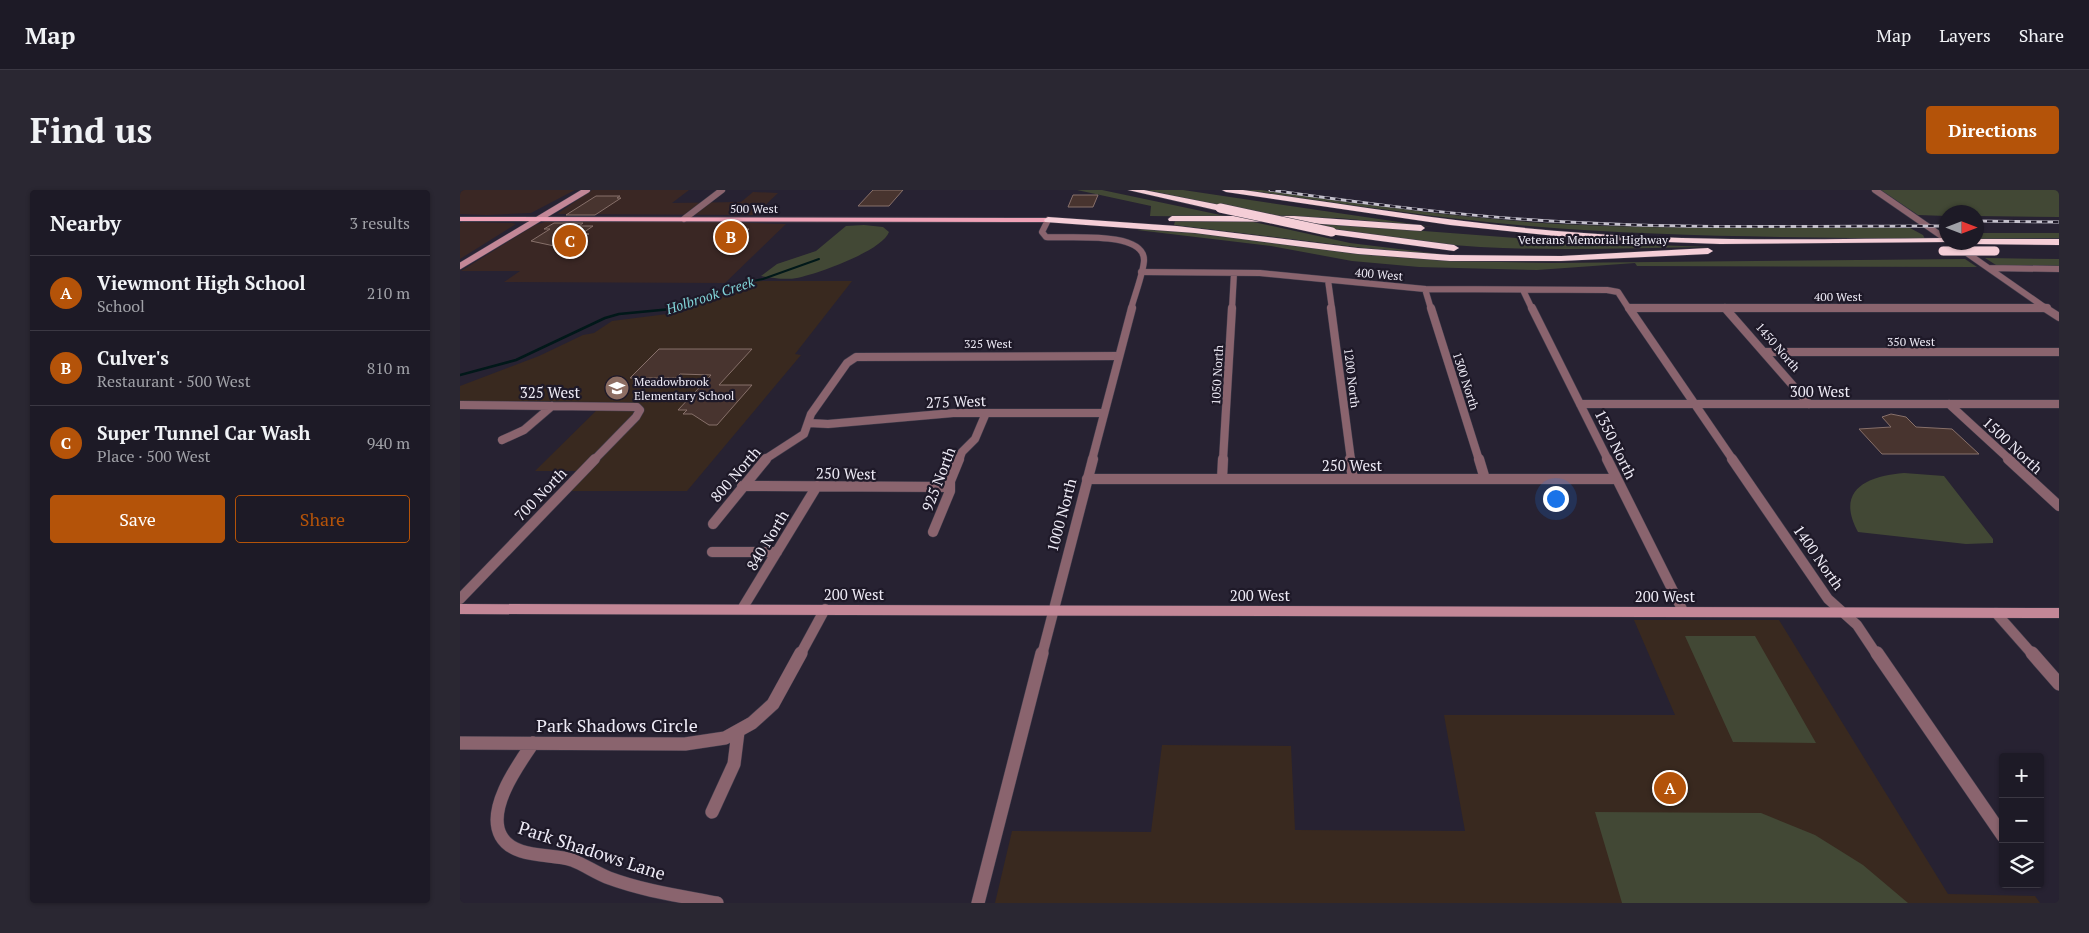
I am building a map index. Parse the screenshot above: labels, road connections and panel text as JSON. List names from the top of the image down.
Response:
{
  "streets": {
    "highway": ["Veterans Memorial Highway"],
    "main road": ["500 West", "200 West"],
    "street": [
      "400 West",
      "350 West",
      "325 West",
      "1450 North",
      "1050 North",
      "1200 North",
      "1300 North",
      "300 West",
      "275 West",
      "1350 North",
      "1500 North",
      "250 West",
      "800 North",
      "925 North",
      "700 North",
      "1000 North",
      "840 North",
      "1400 North",
      "Park Shadows Circle",
      "Park Shadows Lane"
    ]
  },
  "crossings": [
    ["500 West", "1000 North"],
    ["400 West", "1450 North"],
    ["400 West", "1050 North"],
    ["400 West", "1200 North"],
    ["400 West", "1300 North"],
    ["400 West", "1350 North"],
    ["400 West", "1000 North"],
    ["400 West", "1400 North"],
    ["350 West", "1450 North"],
    ["325 West", "800 North"],
    ["325 West", "700 North"],
    ["325 West", "1000 North"],
    ["1450 North", "300 West"],
    ["1050 North", "250 West"],
    ["1200 North", "250 West"],
    ["1300 North", "250 West"],
    ["300 West", "1350 North"],
    ["300 West", "1500 North"],
    ["300 West", "1400 North"],
    ["275 West", "800 North"],
    ["275 West", "925 North"],
    ["275 West", "1000 North"],
    ["1350 North", "250 West"],
    ["1350 North", "200 West"],
    ["250 West", "800 North"],
    ["250 West", "925 North"],
    ["250 West", "1000 North"],
    ["250 West", "840 North"],
    ["1000 North", "200 West"],
    ["840 North", "200 West"],
    ["1400 North", "200 West"],
    ["200 West", "Park Shadows Circle"],
    ["Park Shadows Circle", "Park Shadows Lane"]
  ],
  "water": ["Holbrook Creek"],
  "places": {
    "school or university": ["Meadowbrook Elementary School"]
  },
  "north": "right",
  "page": {
    "header": "Map",
    "nav": ["Map", "Layers", "Share"],
    "buttons": [
      "Directions",
      ["Save", "Share"]
    ],
    "title": "Find us",
    "heading": ["Nearby", "3 results"],
    "pins": ["B", "C", "A"],
    "list": [
      {
        "mark": "A",
        "name": "Viewmont High School",
        "note": "School",
        "value": "210 m"
      },
      {
        "mark": "B",
        "name": "Culver's",
        "note": "Restaurant · 500 West",
        "value": "810 m"
      },
      {
        "mark": "C",
        "name": "Super Tunnel Car Wash",
        "note": "Place · 500 West",
        "value": "940 m"
      }
    ],
    "map_buttons": ["+", "−"]
  }
}
